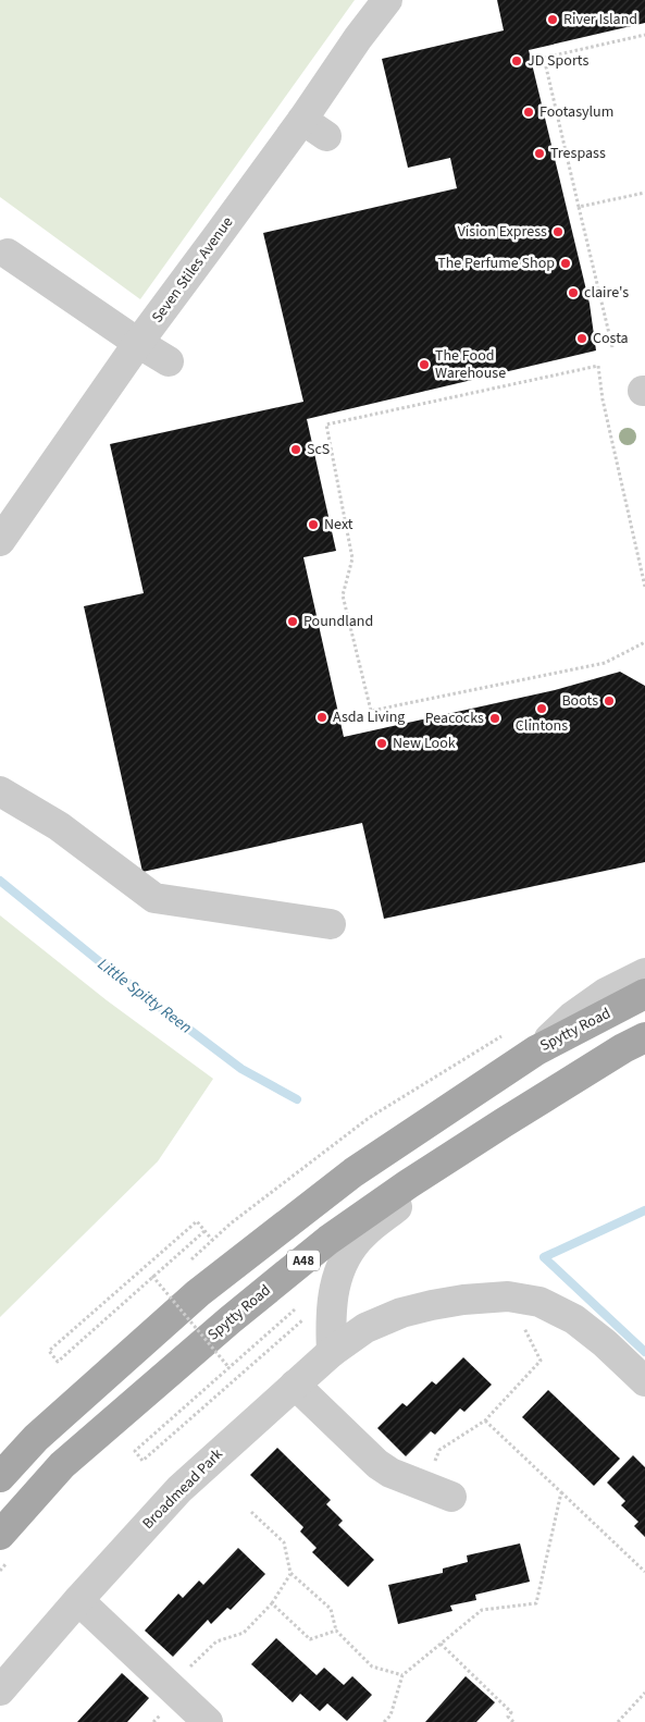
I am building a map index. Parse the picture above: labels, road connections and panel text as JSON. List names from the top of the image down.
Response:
{
  "streets": {
    "main road": ["Spytty Road", "A48"],
    "street": ["Seven Stiles Avenue", "Broadmead Park"]
  },
  "water": ["Little Spitty Reen"],
  "places": [
    "River Island",
    "JD Sports",
    "Footasylum",
    "Trespass",
    "Vision Express",
    "The Perfume Shop",
    "claire's",
    "Costa",
    "The Food Warehouse",
    "ScS",
    "Next",
    "Poundland",
    "Boots",
    "Clintons",
    "Asda Living",
    "Peacocks",
    "New Look"
  ]
}
